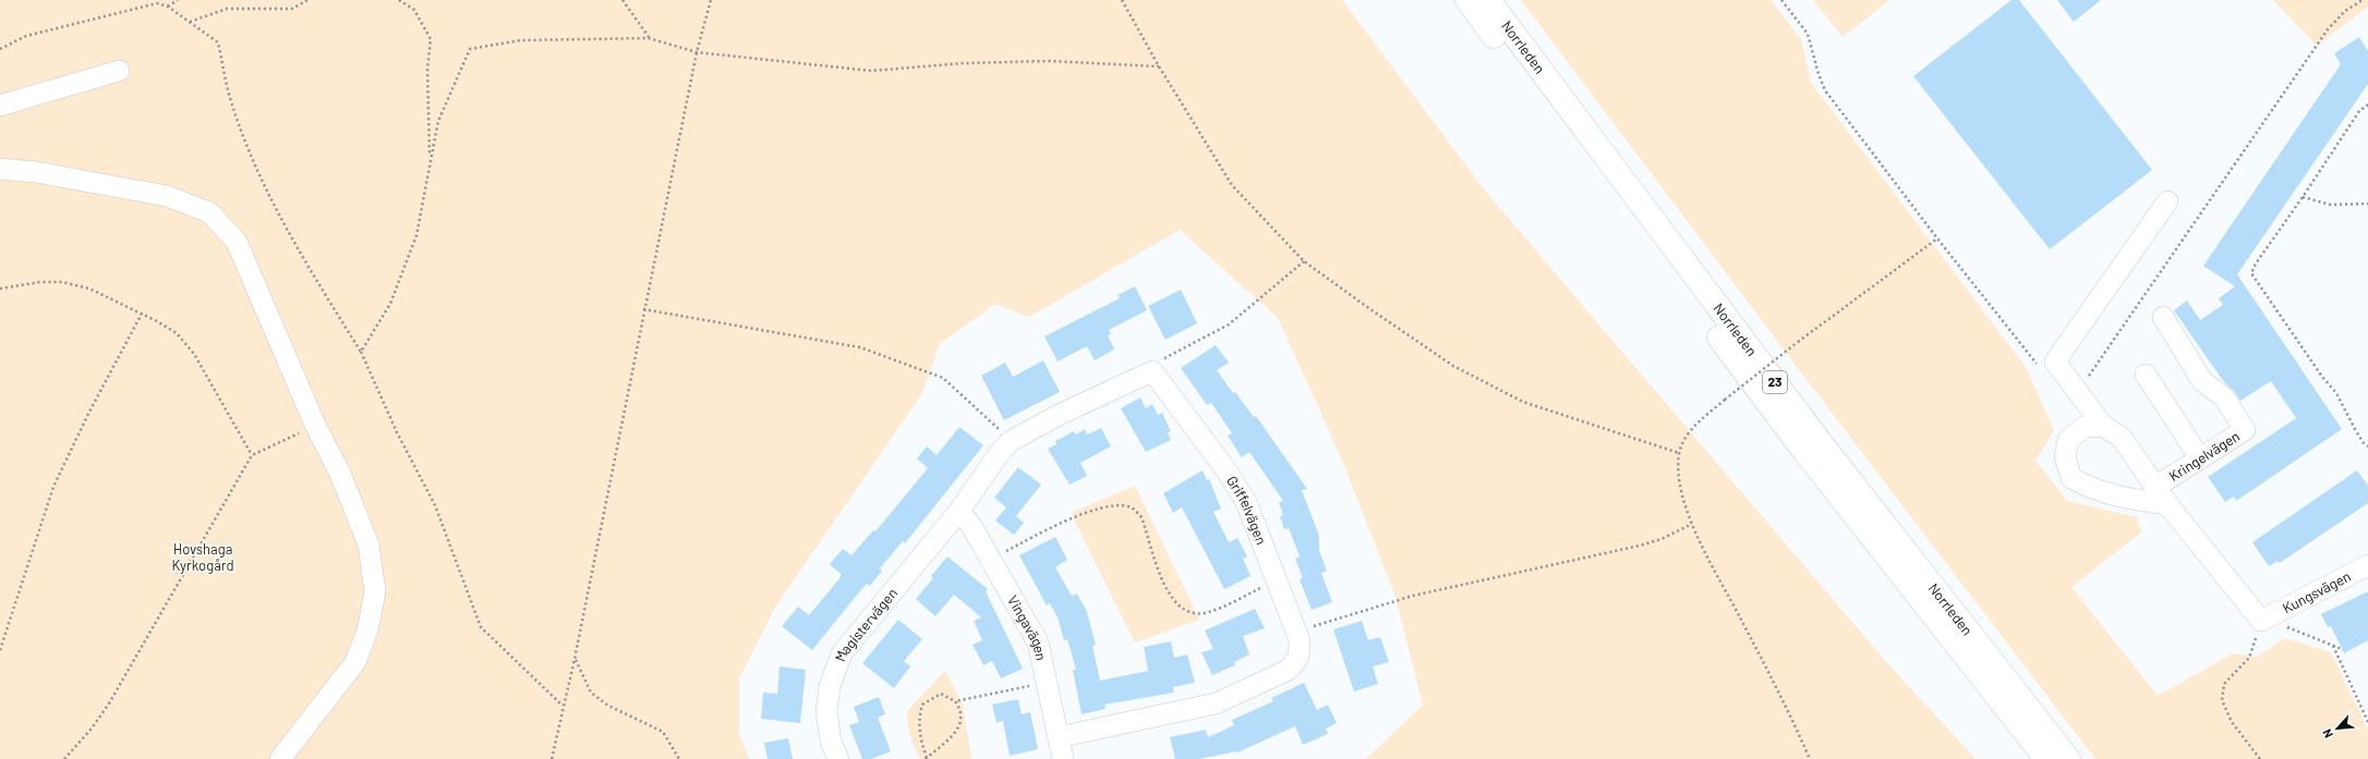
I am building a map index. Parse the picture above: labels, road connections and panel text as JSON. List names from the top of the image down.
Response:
{
  "streets": {
    "highway": ["Norrleden", "23"],
    "street": [
      "Kringelvägen",
      "Griffelvägen",
      "Kungsvägen",
      "Magistervägen",
      "Vingavägen"
    ]
  },
  "crossings": [
    ["Kringelvägen", "Kungsvägen"],
    ["Griffelvägen", "Vingavägen"],
    ["Magistervägen", "Vingavägen"]
  ],
  "parks": ["Hovshaga Kyrkogård"],
  "north": "bottom left"
}
